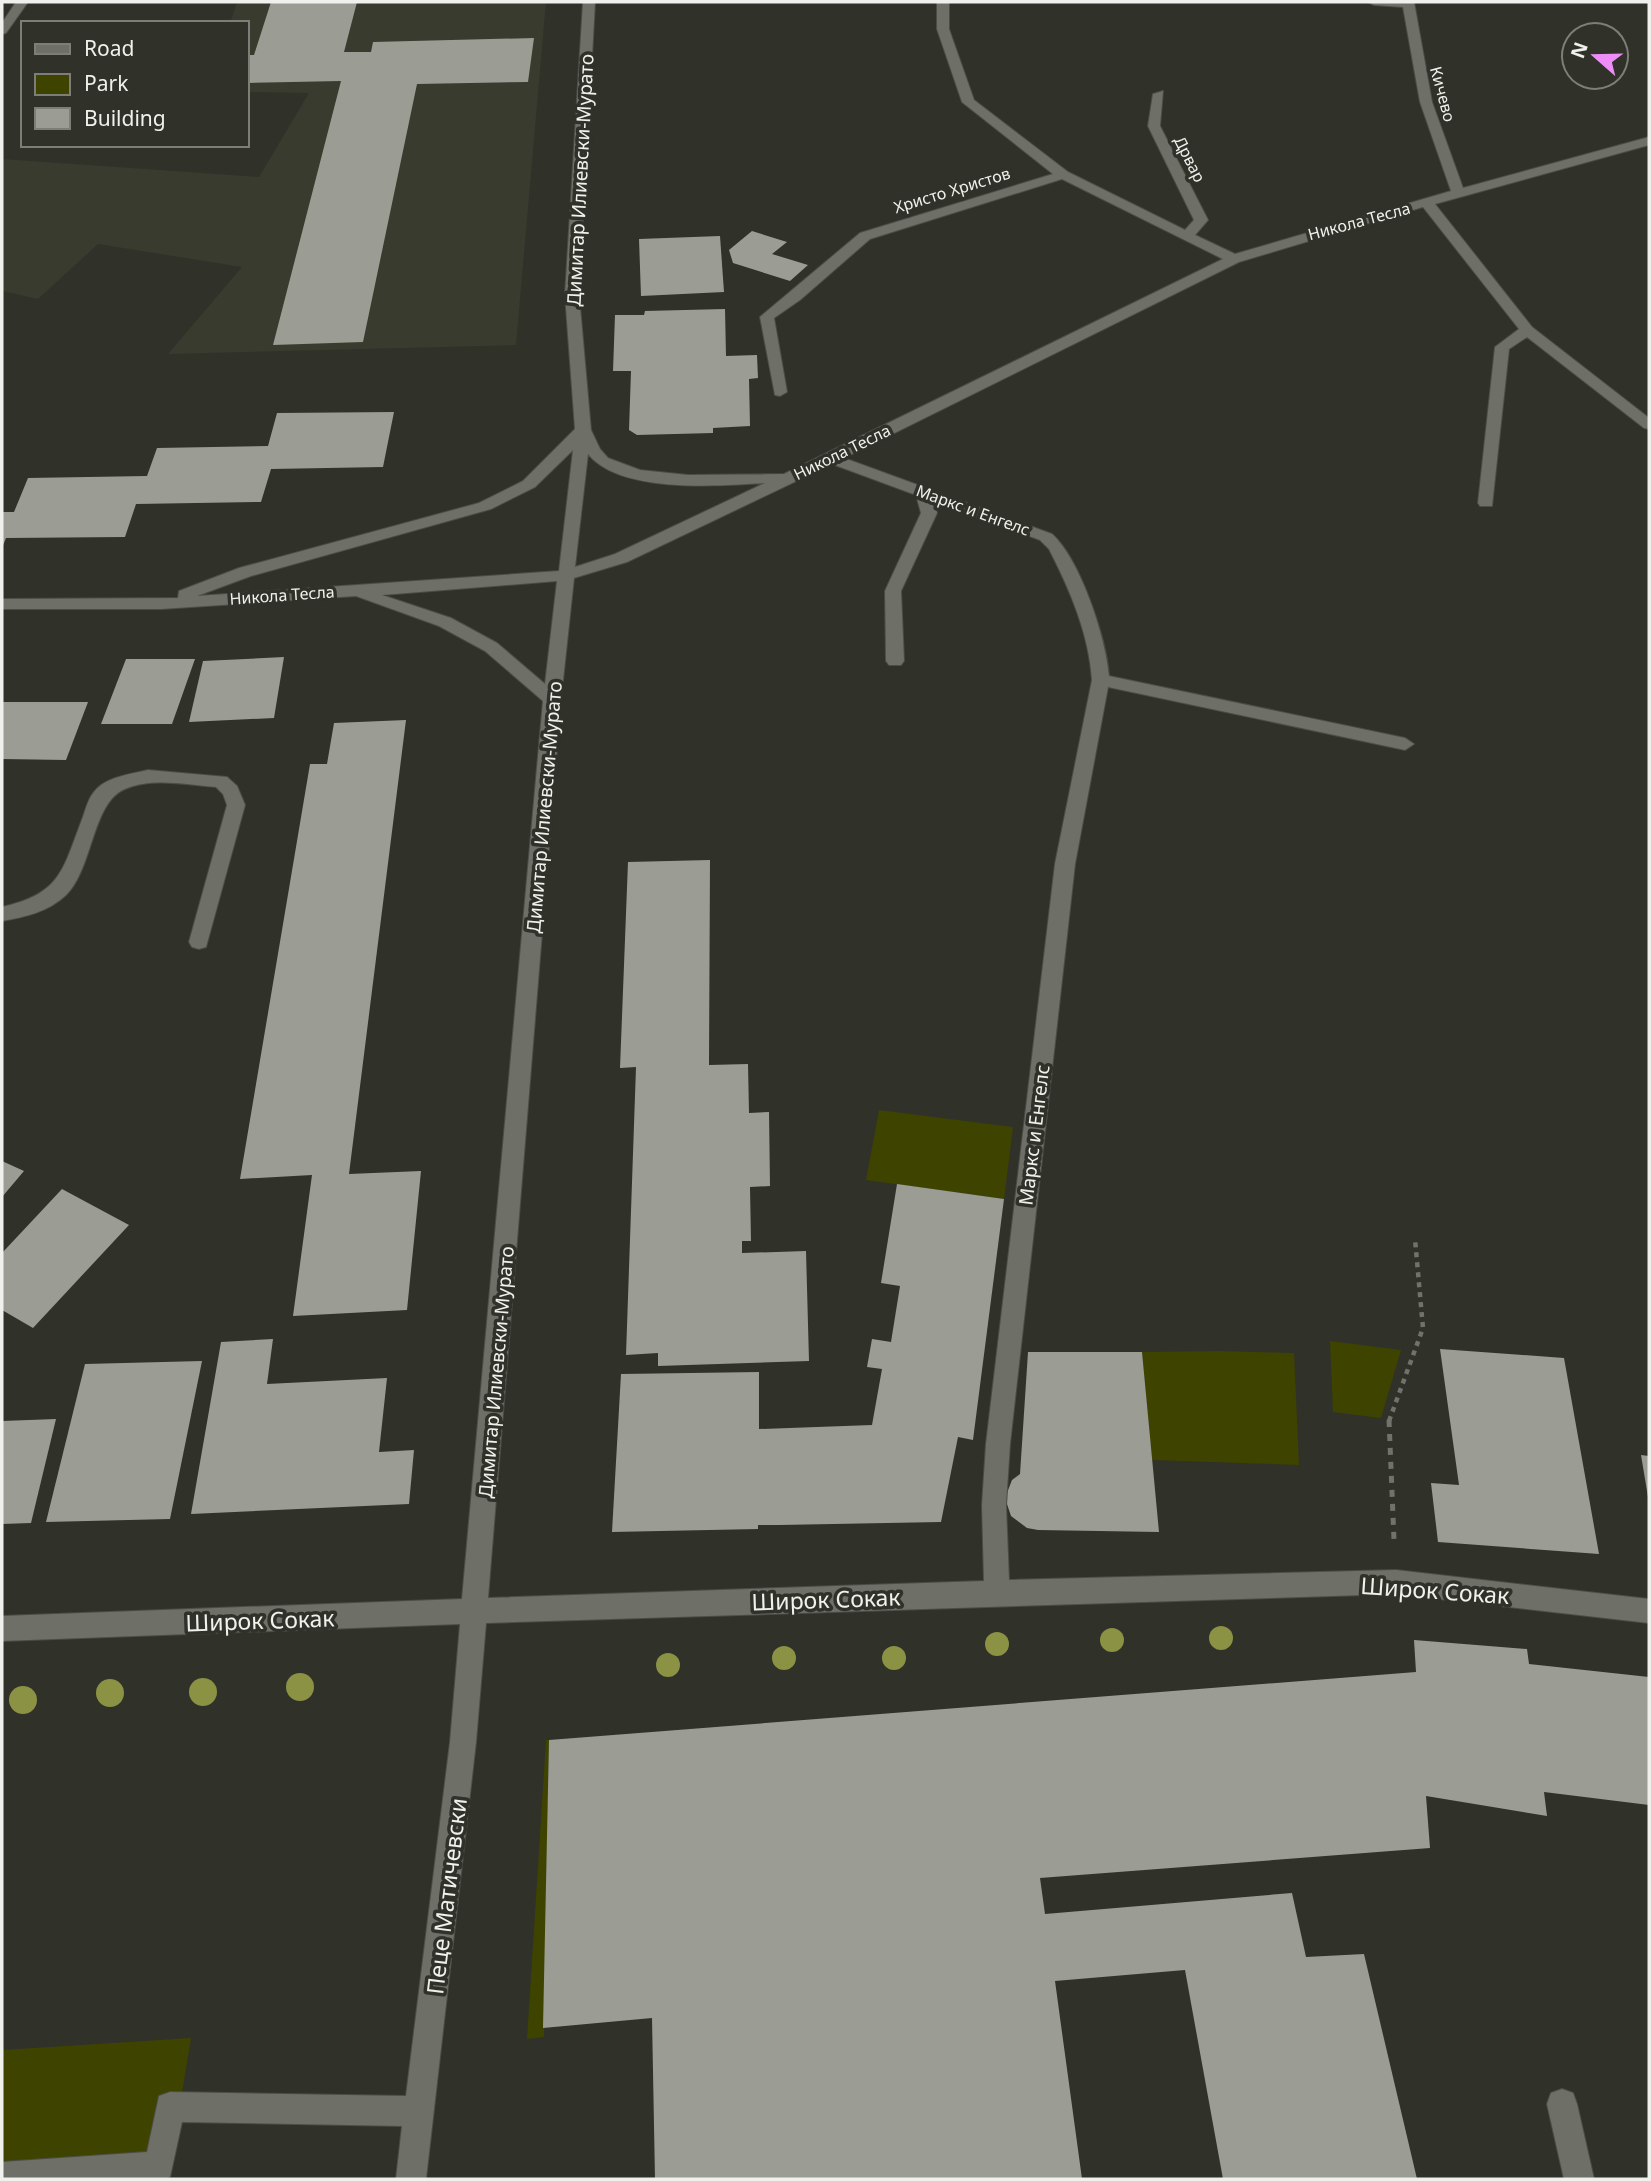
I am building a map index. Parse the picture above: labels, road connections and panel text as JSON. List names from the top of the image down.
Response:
{
  "streets": {
    "street": [
      "Кичево",
      "Дрвар",
      "Димитар Илиевски-Мурато",
      "Христо Христов",
      "Никола Тесла",
      "Маркс и Енгелс",
      "Широк Сокак",
      "Пеце Матичевски"
    ]
  },
  "crossings": [
    ["Кичево", "Никола Тесла"],
    ["Димитар Илиевски-Мурато", "Никола Тесла"],
    ["Димитар Илиевски-Мурато", "Широк Сокак"],
    ["Димитар Илиевски-Мурато", "Пеце Матичевски"],
    ["Никола Тесла", "Маркс и Енгелс"],
    ["Маркс и Енгелс", "Широк Сокак"],
    ["Широк Сокак", "Пеце Матичевски"]
  ],
  "legend": ["Road", "Park", "Building"],
  "north": "left"
}
